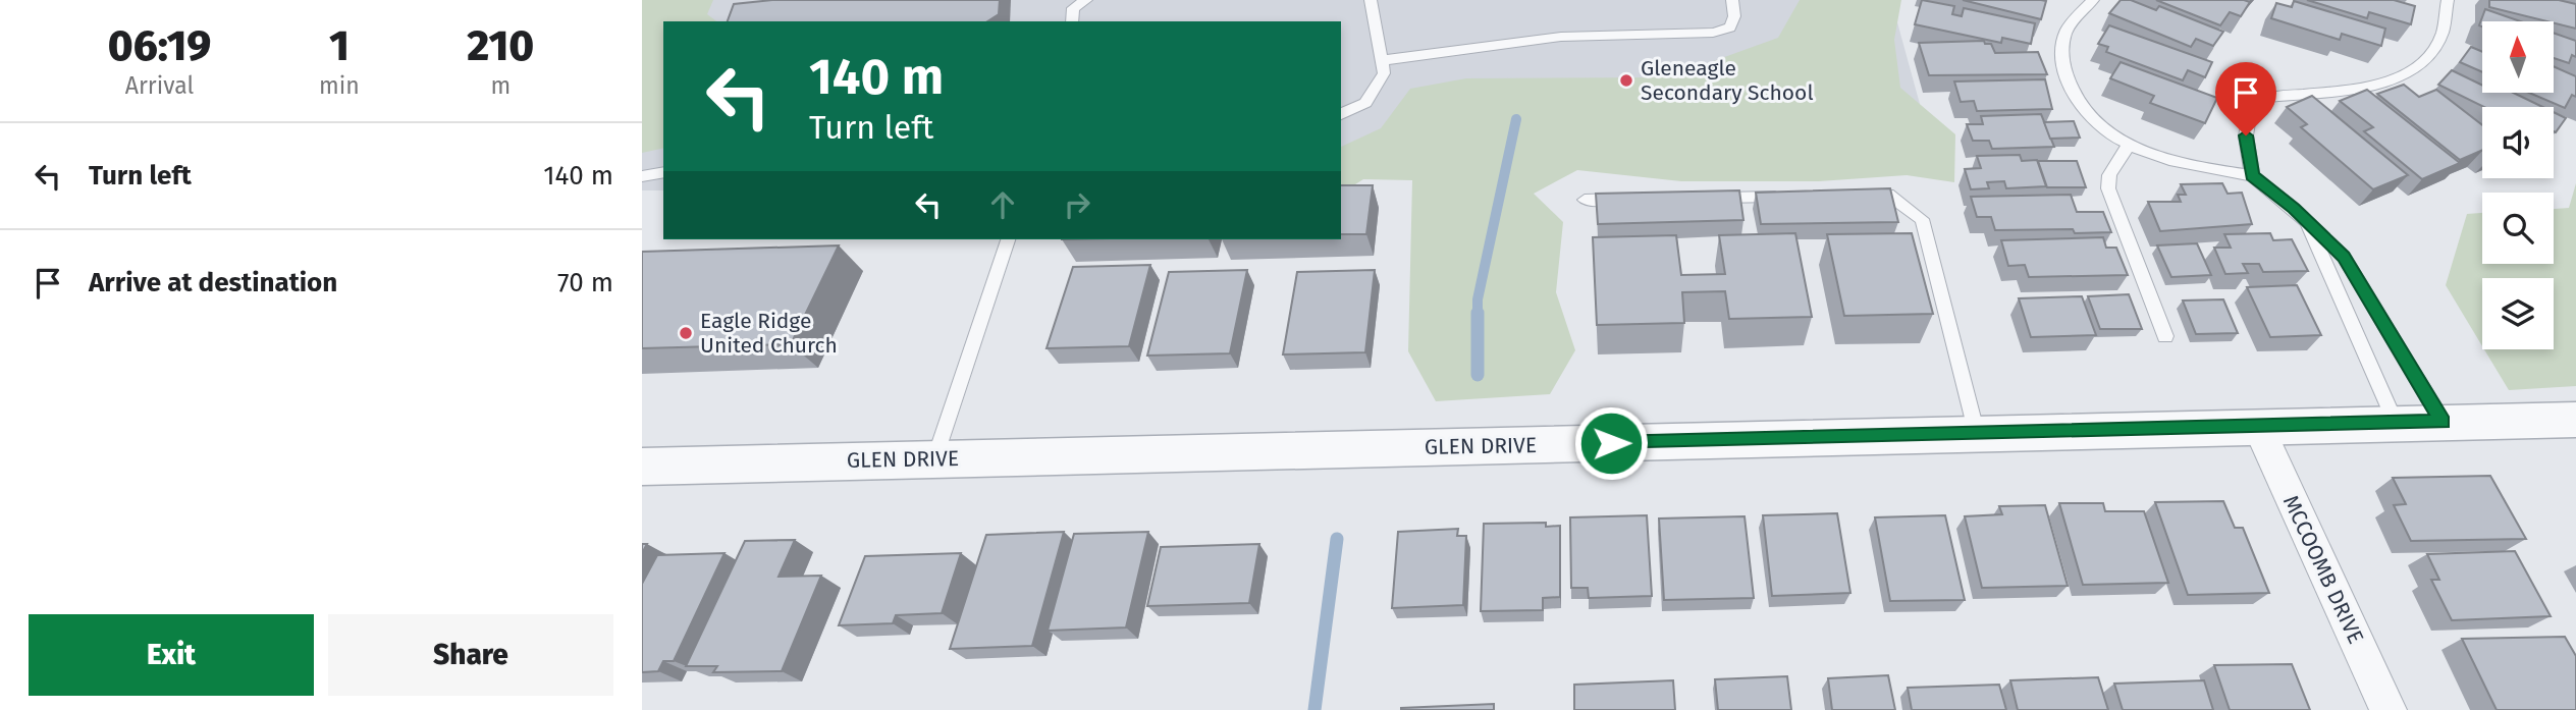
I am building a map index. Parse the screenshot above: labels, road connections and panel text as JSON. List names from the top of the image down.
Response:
{
  "streets": {
    "street": ["GLEN DRIVE", "MCCOOMB DRIVE"]
  },
  "crossings": [
    ["GLEN DRIVE", "MCCOOMB DRIVE"]
  ],
  "places": ["Gleneagle Secondary School", "Eagle Ridge United Church"],
  "north": "top",
  "page": {
    "eta": [
      "06:19",
      "Arrival",
      "1",
      "min",
      "210",
      "m"
    ],
    "turn": ["140 m", "Turn left"],
    "list": [
      {
        "name": "Turn left",
        "value": "140 m"
      },
      {
        "name": "Arrive at destination",
        "value": "70 m"
      }
    ],
    "buttons": ["Exit", "Share"]
  }
}
